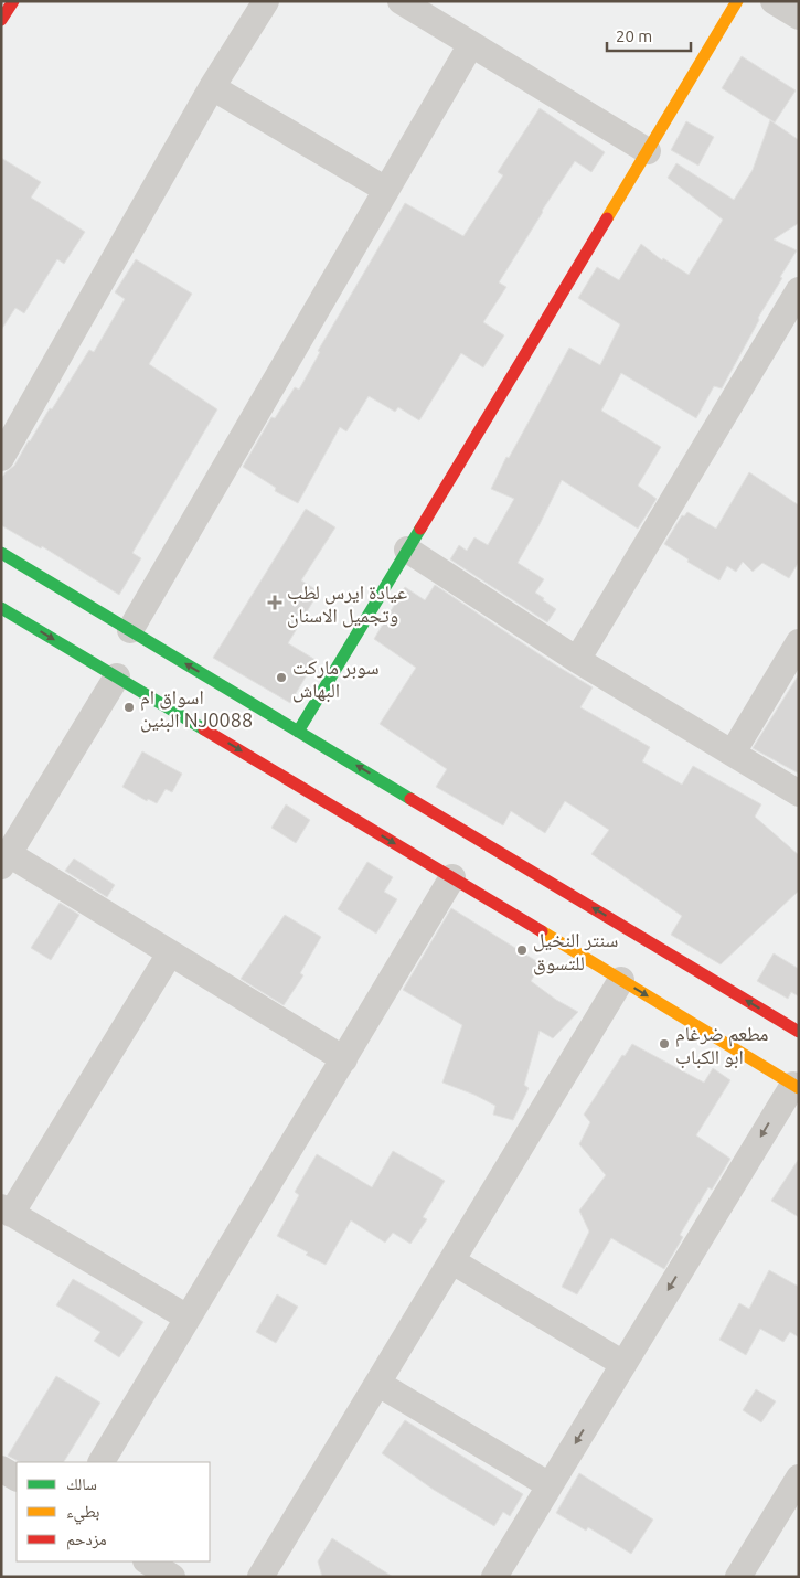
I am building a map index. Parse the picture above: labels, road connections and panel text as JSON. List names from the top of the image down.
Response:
{
  "places": {
    "health": ["عيادة ايرس لطب وتجميل الاسنان"],
    "other": [
      "سوبر ماركت البهاش",
      "اسواق ام البنين NJ0088",
      "سنتر النخيل للتسوق",
      "مطعم ضرغام ابو الكباب"
    ]
  },
  "legend": ["سالك", "بطيء", "مزدحم"],
  "scale_bar": "20 m"
}
